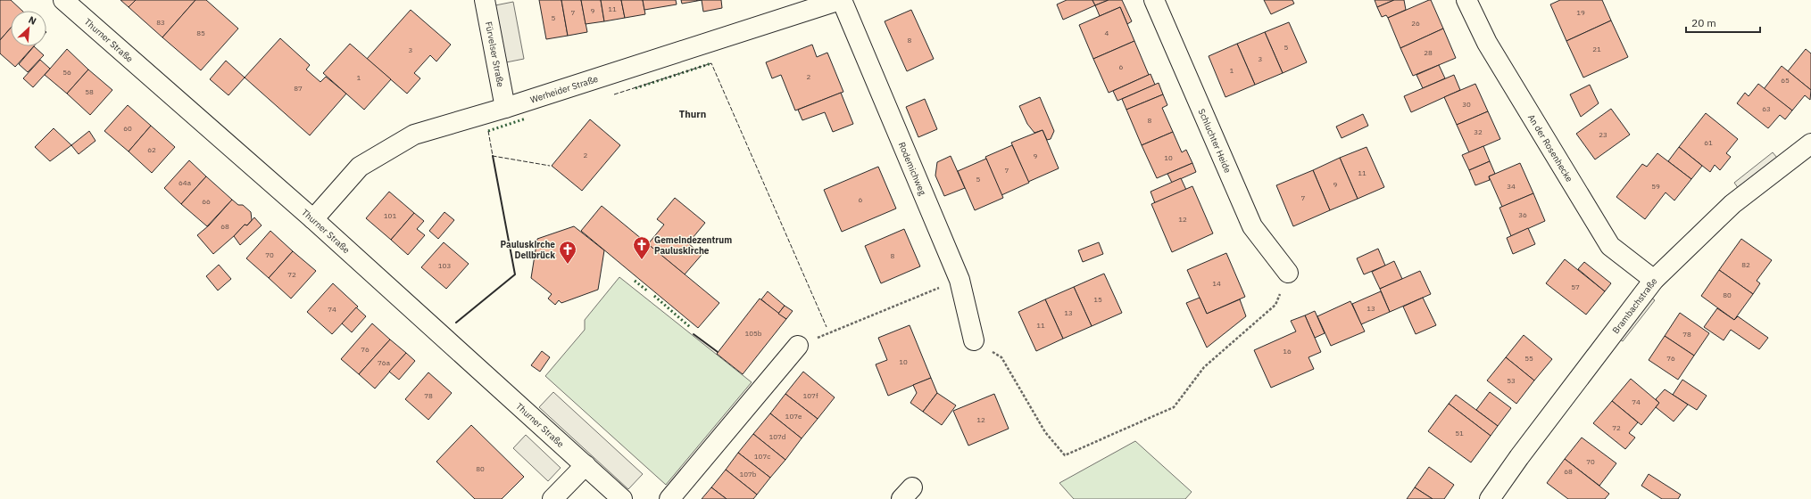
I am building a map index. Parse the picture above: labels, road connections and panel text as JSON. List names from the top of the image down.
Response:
{
  "streets": {
    "street": [
      "Thurner Straße",
      "Fürvelser Straße",
      "Werheider Straße",
      "Schluchter Heide",
      "An der Rosenhecke",
      "Rodemichweg",
      "Brambachstraße"
    ]
  },
  "crossings": [
    ["Thurner Straße", "Werheider Straße"],
    ["Fürvelser Straße", "Werheider Straße"],
    ["Werheider Straße", "Rodemichweg"],
    ["An der Rosenhecke", "Brambachstraße"]
  ],
  "districts": ["Thurn"],
  "places": {
    "church": ["Gemeindezentrum Pauluskirche", "Pauluskirche Dellbrück"]
  },
  "house_numbers": [
    "11",
    "9",
    "7",
    "19",
    "5",
    "83",
    "26",
    "85",
    "4",
    "8",
    "5",
    "21",
    "3",
    "28",
    "3",
    "6",
    "1",
    "56",
    "2",
    "1",
    "65",
    "87",
    "58",
    "30",
    "63",
    "8",
    "60",
    "32",
    "23",
    "61",
    "62",
    "2",
    "9",
    "10",
    "7",
    "11",
    "5",
    "64a",
    "9",
    "34",
    "59",
    "7",
    "6",
    "66",
    "36",
    "101",
    "12",
    "68",
    "70",
    "8",
    "82",
    "103",
    "72",
    "14",
    "57",
    "80",
    "15",
    "13",
    "74",
    "13",
    "11",
    "105b",
    "78",
    "76",
    "16",
    "55",
    "76",
    "10",
    "76a",
    "53",
    "78",
    "107f",
    "74",
    "107e",
    "12",
    "72",
    "51",
    "107d",
    "107c",
    "70",
    "80",
    "68",
    "107b"
  ],
  "scale_bar": "20 m",
  "north": "top right"
}
